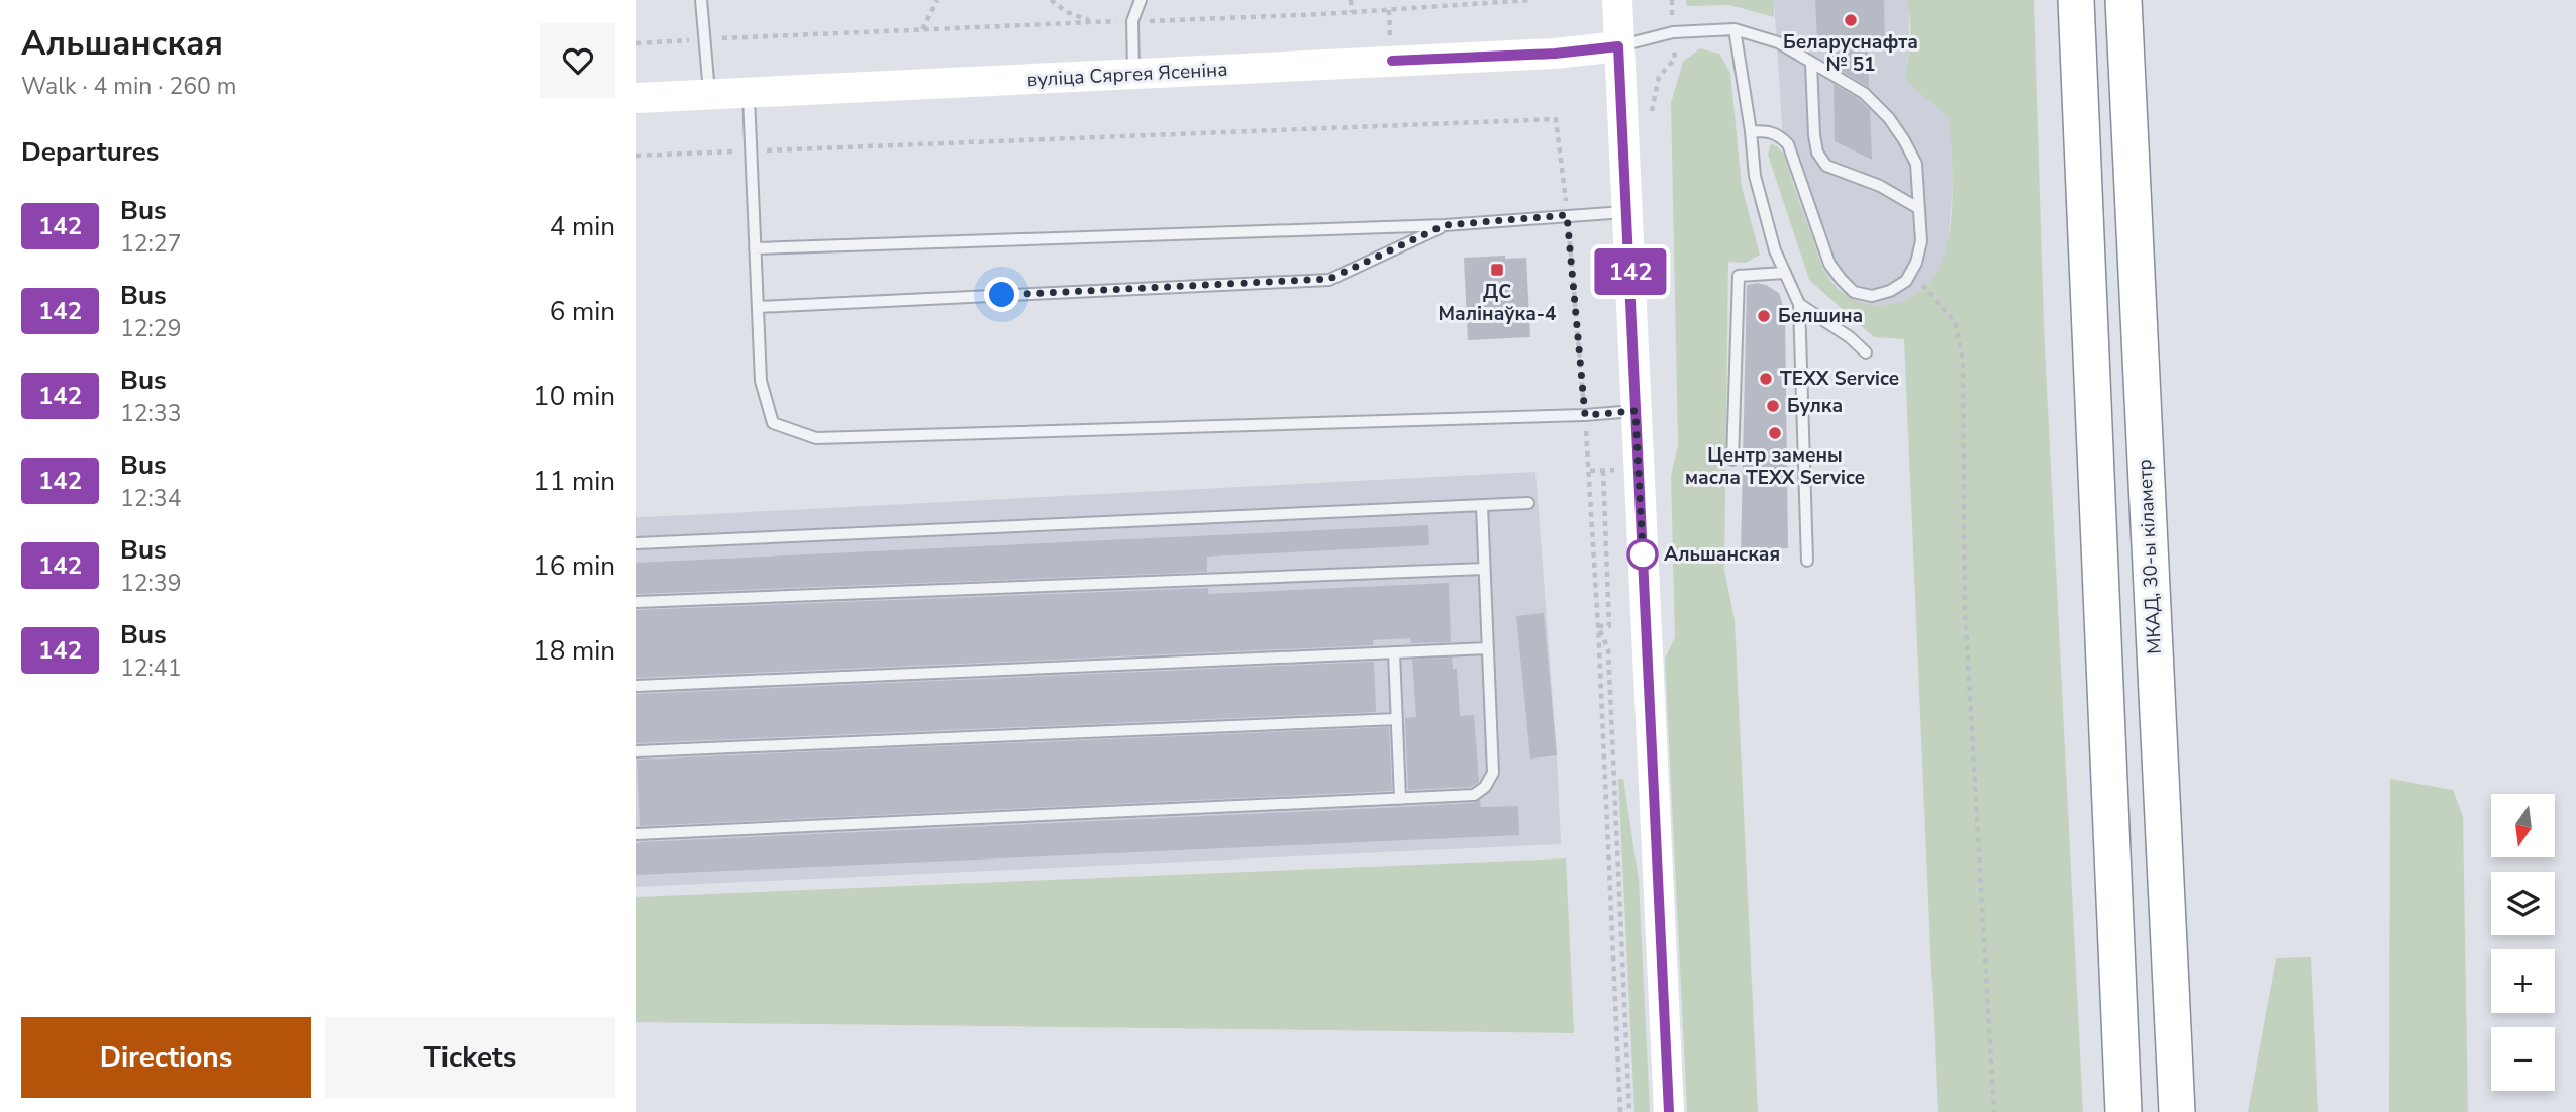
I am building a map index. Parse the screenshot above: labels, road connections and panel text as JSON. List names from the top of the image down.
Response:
{
  "streets": {
    "highway": ["МКАД, 30-ы кіламетр"],
    "main road": ["вуліца Сяргея Ясеніна"]
  },
  "places": {
    "other": [
      "Беларуснафта № 51",
      "Белшина",
      "TEXX Service",
      "Булка",
      "Центр замены масла TEXX Service",
      "Альшанская"
    ],
    "transit": ["ДС Малінаўка-4"]
  },
  "lines": ["bus line 142"],
  "north": "bottom",
  "page": {
    "heading": [
      ["Альшанская", "Walk · 4 min · 260 m"],
      "Departures"
    ],
    "on_map": "142",
    "list": [
      {
        "mark": "142",
        "name": "Bus",
        "note": "12:27",
        "value": "4 min"
      },
      {
        "mark": "142",
        "name": "Bus",
        "note": "12:29",
        "value": "6 min"
      },
      {
        "mark": "142",
        "name": "Bus",
        "note": "12:33",
        "value": "10 min"
      },
      {
        "mark": "142",
        "name": "Bus",
        "note": "12:34",
        "value": "11 min"
      },
      {
        "mark": "142",
        "name": "Bus",
        "note": "12:39",
        "value": "16 min"
      },
      {
        "mark": "142",
        "name": "Bus",
        "note": "12:41",
        "value": "18 min"
      }
    ],
    "map_buttons": ["+", "−"],
    "buttons": ["Directions", "Tickets"]
  }
}
